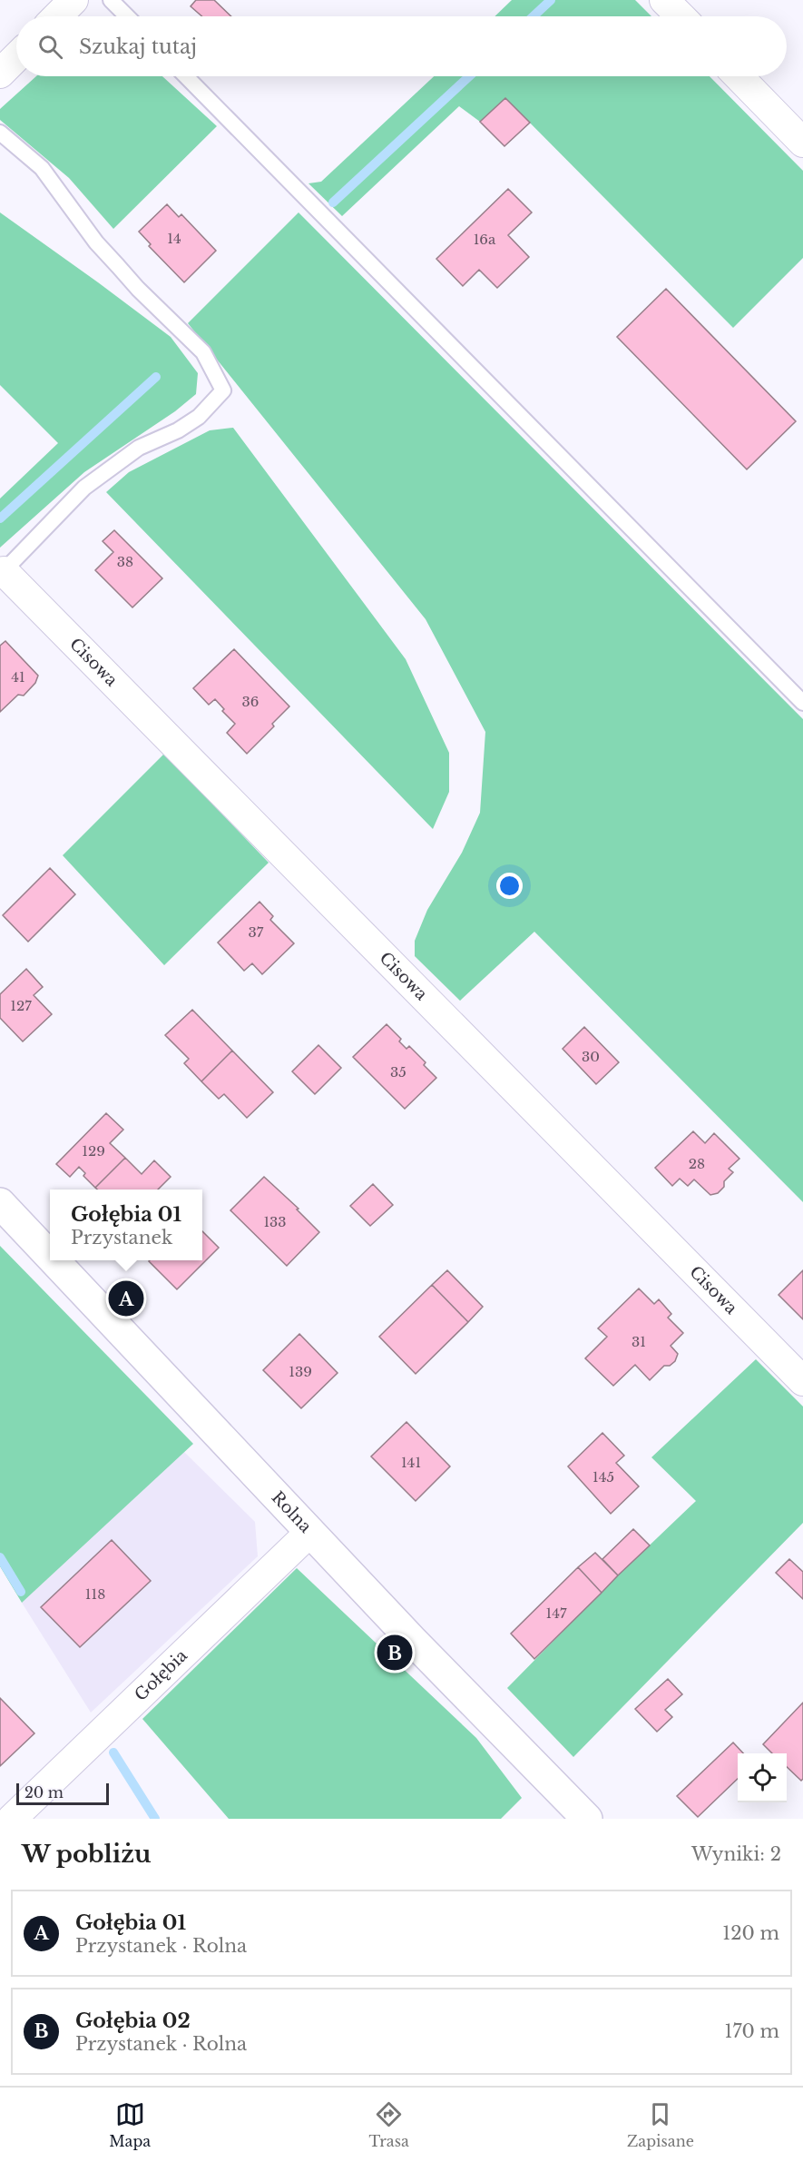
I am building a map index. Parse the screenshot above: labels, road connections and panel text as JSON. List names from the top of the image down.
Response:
{
  "streets": {
    "street": ["Cisowa", "Rolna", "Gołębia"]
  },
  "crossings": [
    ["Rolna", "Gołębia"]
  ],
  "house_numbers": [
    "14",
    "16a",
    "38",
    "41",
    "36",
    "37",
    "127",
    "30",
    "35",
    "129",
    "28",
    "133",
    "31",
    "139",
    "141",
    "145",
    "118",
    "147"
  ],
  "scale_bar": "20 m",
  "page": {
    "search": "Szukaj tutaj",
    "popup": ["Gołębia 01", "Przystanek"],
    "pins": ["A", "B"],
    "scale": "20 m",
    "heading": ["W pobliżu", "Wyniki: 2"],
    "list": [
      {
        "mark": "A",
        "name": "Gołębia 01",
        "note": "Przystanek · Rolna",
        "value": "120 m"
      },
      {
        "mark": "B",
        "name": "Gołębia 02",
        "note": "Przystanek · Rolna",
        "value": "170 m"
      }
    ],
    "nav": ["Mapa", "Trasa", "Zapisane"]
  }
}
